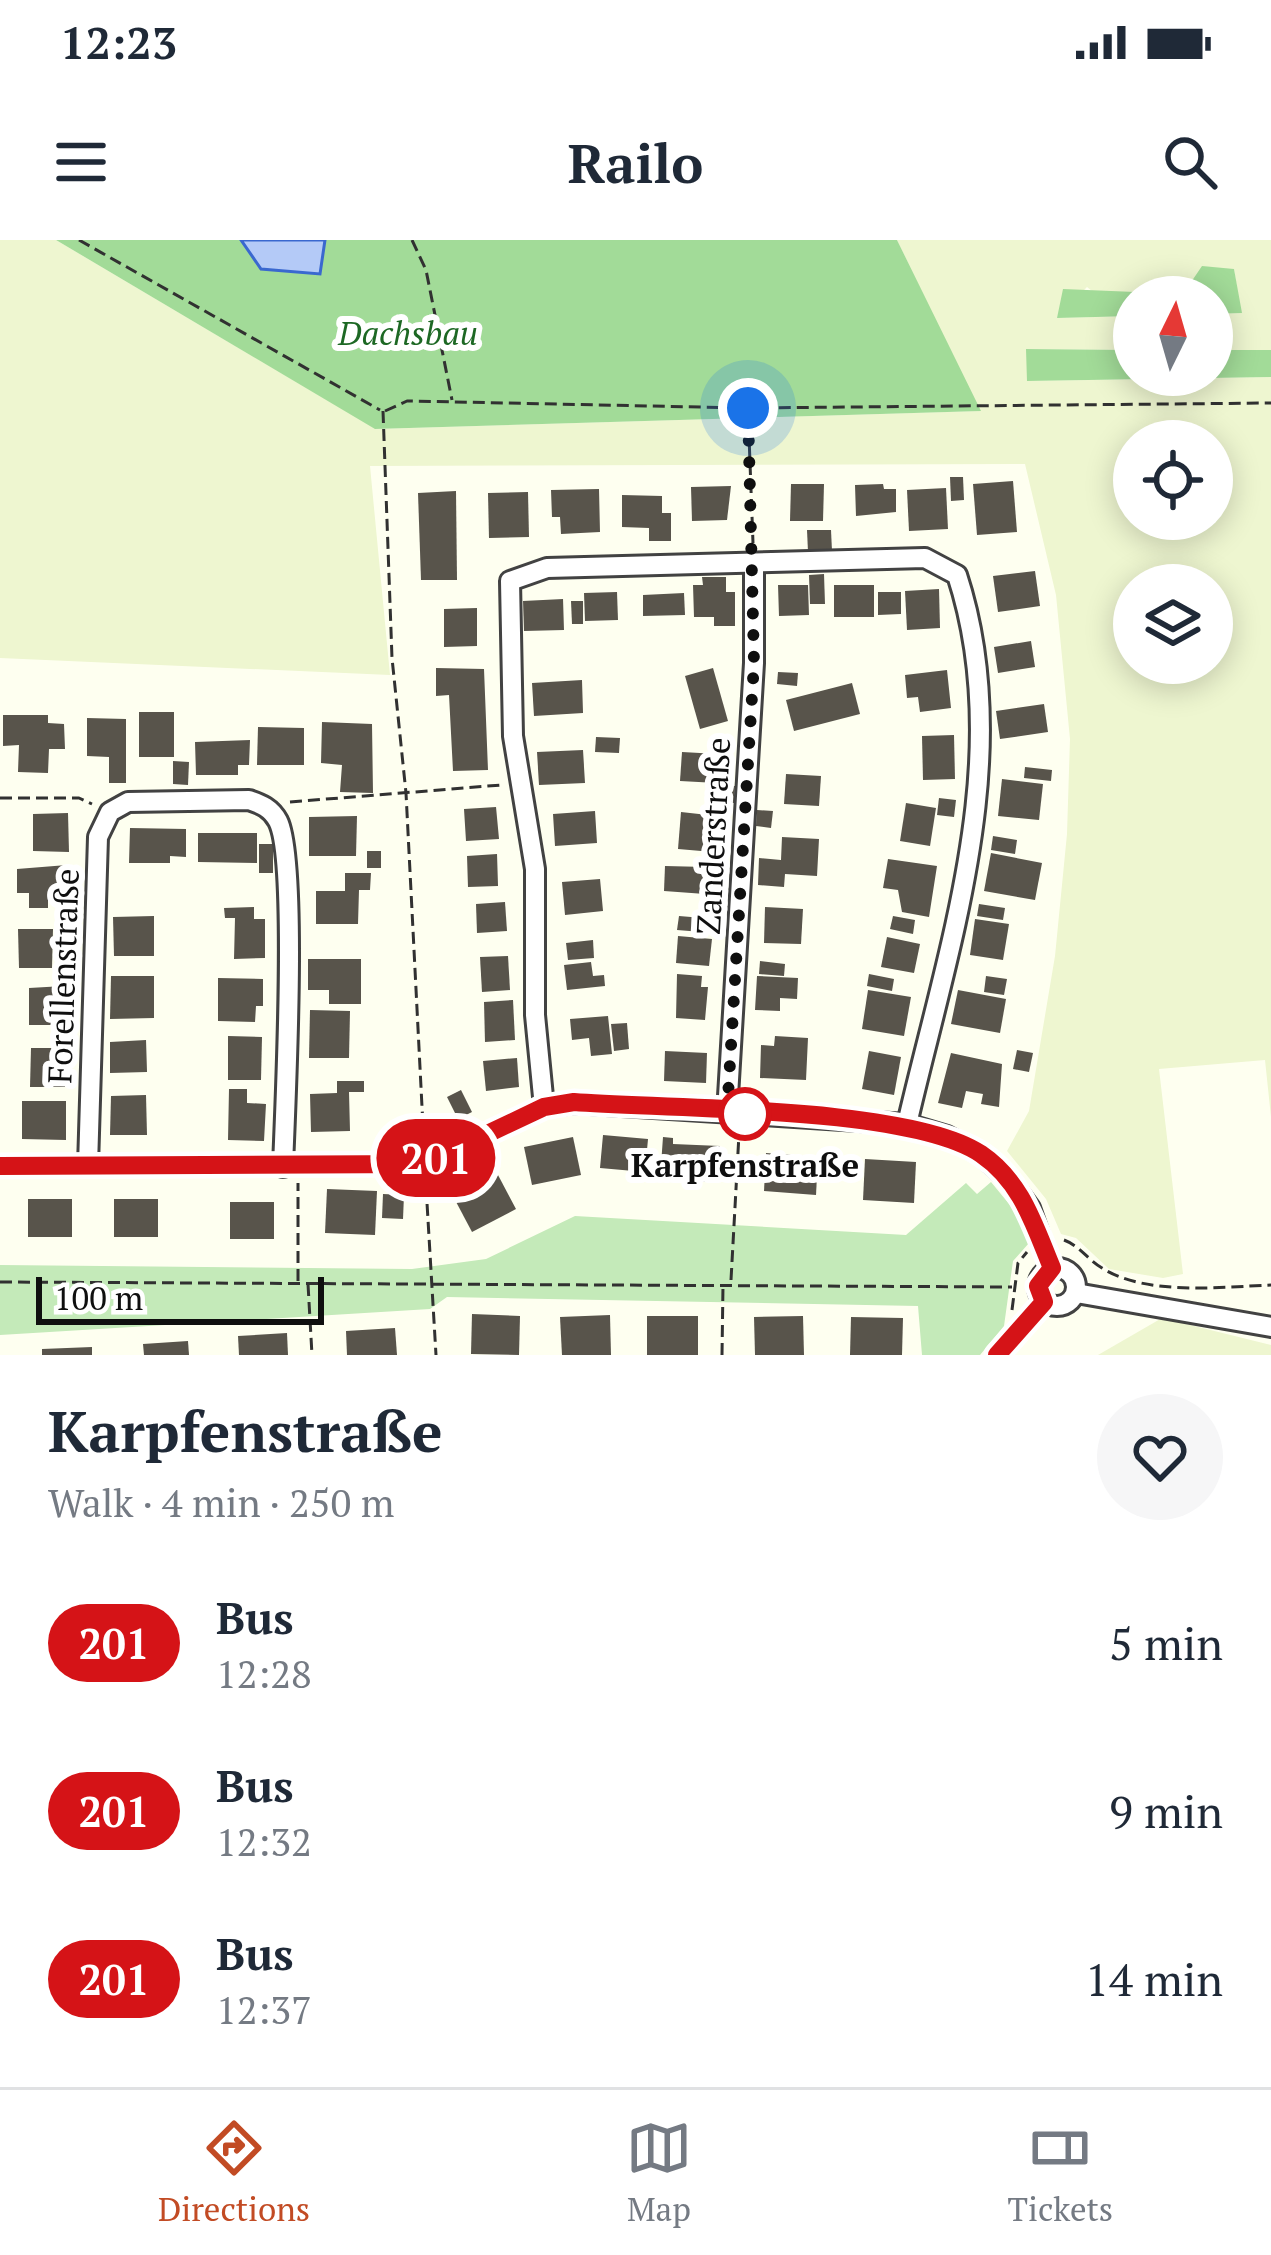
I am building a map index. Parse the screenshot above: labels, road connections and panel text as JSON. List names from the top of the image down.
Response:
{
  "streets": {
    "street": ["Zanderstraße", "Forellenstraße"]
  },
  "parks": ["Dachsbau"],
  "places": ["Karpfenstraße"],
  "lines": ["bus line 201"],
  "scale_bar": "100 m",
  "north": "top",
  "page": {
    "status": "12:23",
    "header": "Railo",
    "on_map": "201",
    "scale": "100 m",
    "heading": ["Karpfenstraße", "Walk · 4 min · 250 m"],
    "list": [
      {
        "mark": "201",
        "name": "Bus",
        "note": "12:28",
        "value": "5 min"
      },
      {
        "mark": "201",
        "name": "Bus",
        "note": "12:32",
        "value": "9 min"
      },
      {
        "mark": "201",
        "name": "Bus",
        "note": "12:37",
        "value": "14 min"
      }
    ],
    "tabs": ["Directions", "Map", "Tickets"]
  }
}
